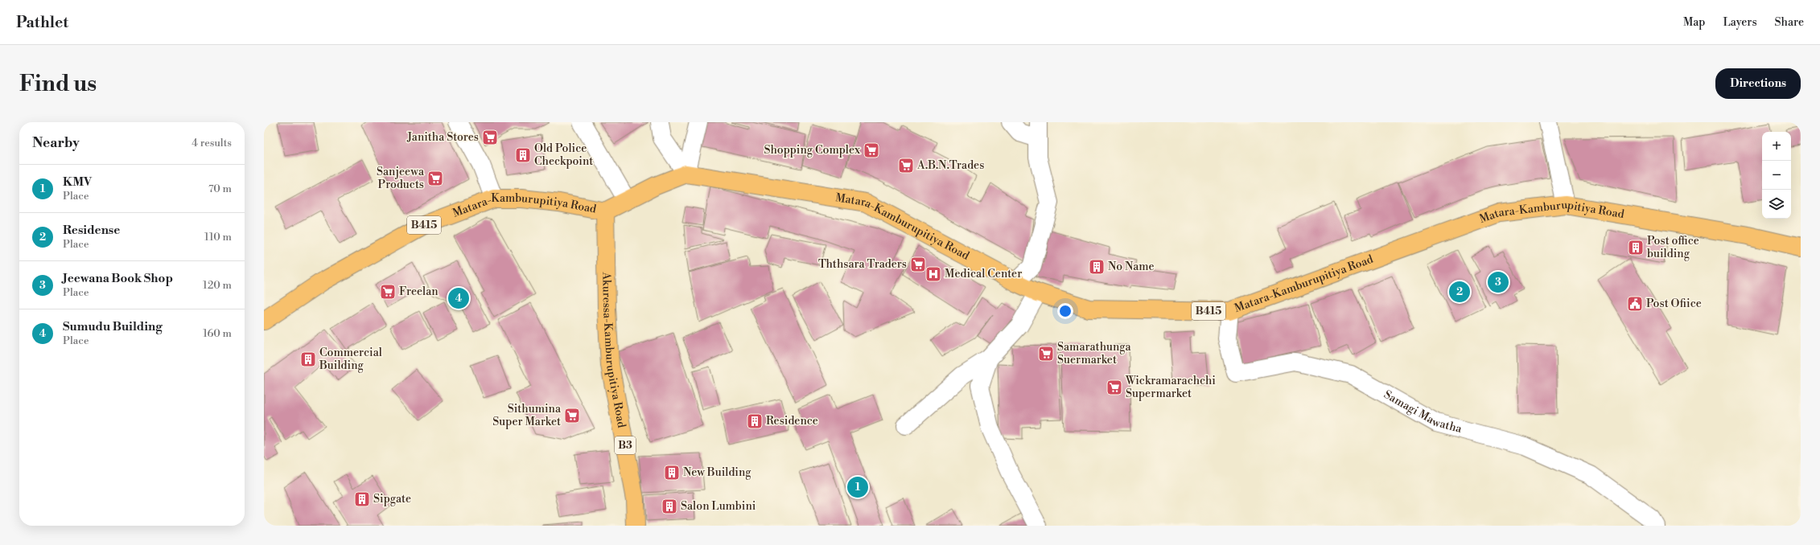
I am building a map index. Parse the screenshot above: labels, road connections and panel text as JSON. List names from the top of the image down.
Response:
{
  "streets": {
    "main road": [
      "Matara-Kamburupitiya Road",
      "B415",
      "Akuressa-Kamburupitiya Road",
      "B3"
    ],
    "street": ["Samagi Mawatha"]
  },
  "crossings": [
    ["Matara-Kamburupitiya Road", "Akuressa-Kamburupitiya Road"],
    ["Matara-Kamburupitiya Road", "Samagi Mawatha"]
  ],
  "places": {
    "supermarket": [
      "Janitha Stores",
      "Shopping Complex",
      "A.B.N.Trades",
      "Sanjeewa Products",
      "Ththsara Traders",
      "Freelan",
      "Samarathunga Suermarket",
      "Wickramarachchi Supermarket",
      "Sithumina Super Market"
    ],
    "building": [
      "Old Police Checkpoint",
      "Post office building",
      "No Name",
      "Commercial Building",
      "Residence",
      "New Building",
      "Sipgate",
      "Salon Lumbini"
    ],
    "hospital": ["Medical Center"],
    "public building": ["Post Ofiice"]
  },
  "page": {
    "header": "Pathlet",
    "nav": ["Map", "Layers", "Share"],
    "buttons": "Directions",
    "title": "Find us",
    "heading": ["Nearby", "4 results"],
    "map_buttons": ["+", "−"],
    "list": [
      {
        "mark": "1",
        "name": "KMV",
        "note": "Place",
        "value": "70 m"
      },
      {
        "mark": "2",
        "name": "Residense",
        "note": "Place",
        "value": "110 m"
      },
      {
        "mark": "3",
        "name": "Jeewana Book Shop",
        "note": "Place",
        "value": "120 m"
      },
      {
        "mark": "4",
        "name": "Sumudu Building",
        "note": "Place",
        "value": "160 m"
      }
    ],
    "pins": [
      "3",
      "2",
      "4",
      "1"
    ]
  }
}
